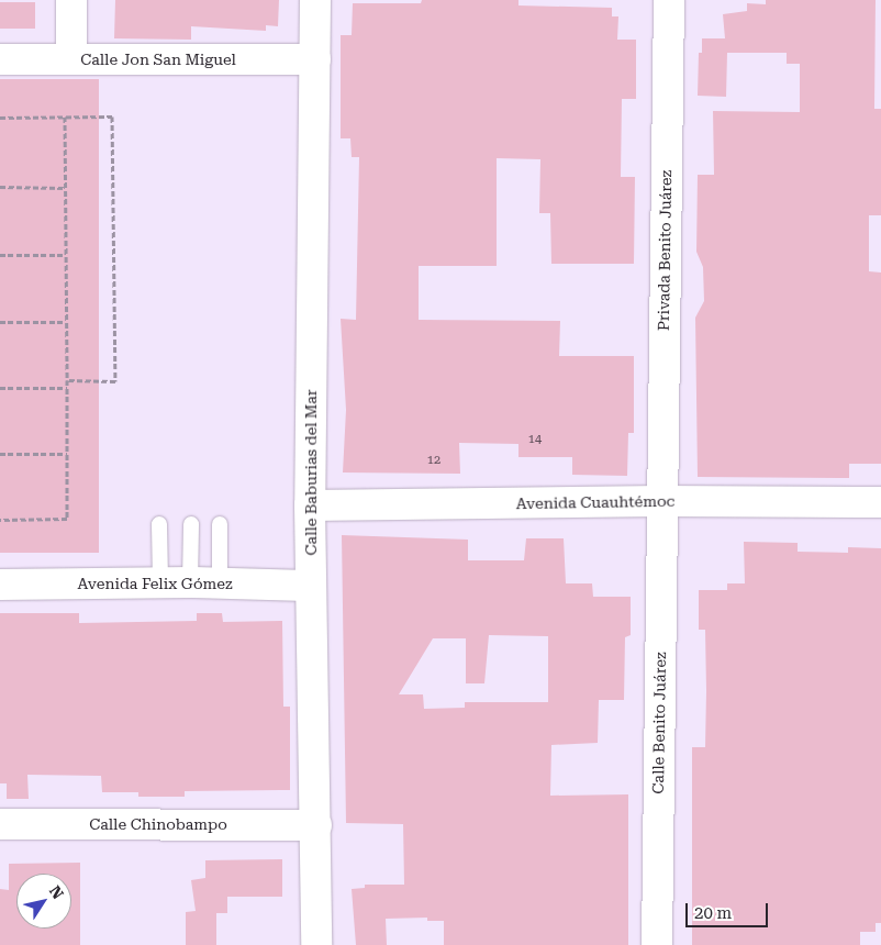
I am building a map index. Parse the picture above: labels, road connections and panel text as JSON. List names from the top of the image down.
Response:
{
  "streets": {
    "street": [
      "Calle Jon San Miguel",
      "Privada Benito Juárez",
      "Calle Baburias del Mar",
      "Avenida Cuauhtémoc",
      "Avenida Felix Gómez",
      "Calle Benito Juárez",
      "Calle Chinobampo"
    ]
  },
  "crossings": [
    ["Calle Jon San Miguel", "Calle Baburias del Mar"],
    ["Privada Benito Juárez", "Avenida Cuauhtémoc"],
    ["Privada Benito Juárez", "Calle Benito Juárez"],
    ["Calle Baburias del Mar", "Avenida Cuauhtémoc"],
    ["Calle Baburias del Mar", "Avenida Felix Gómez"],
    ["Calle Baburias del Mar", "Calle Chinobampo"],
    ["Avenida Cuauhtémoc", "Calle Benito Juárez"]
  ],
  "house_numbers": ["14", "12"],
  "scale_bar": "20 m",
  "north": "top right"
}
